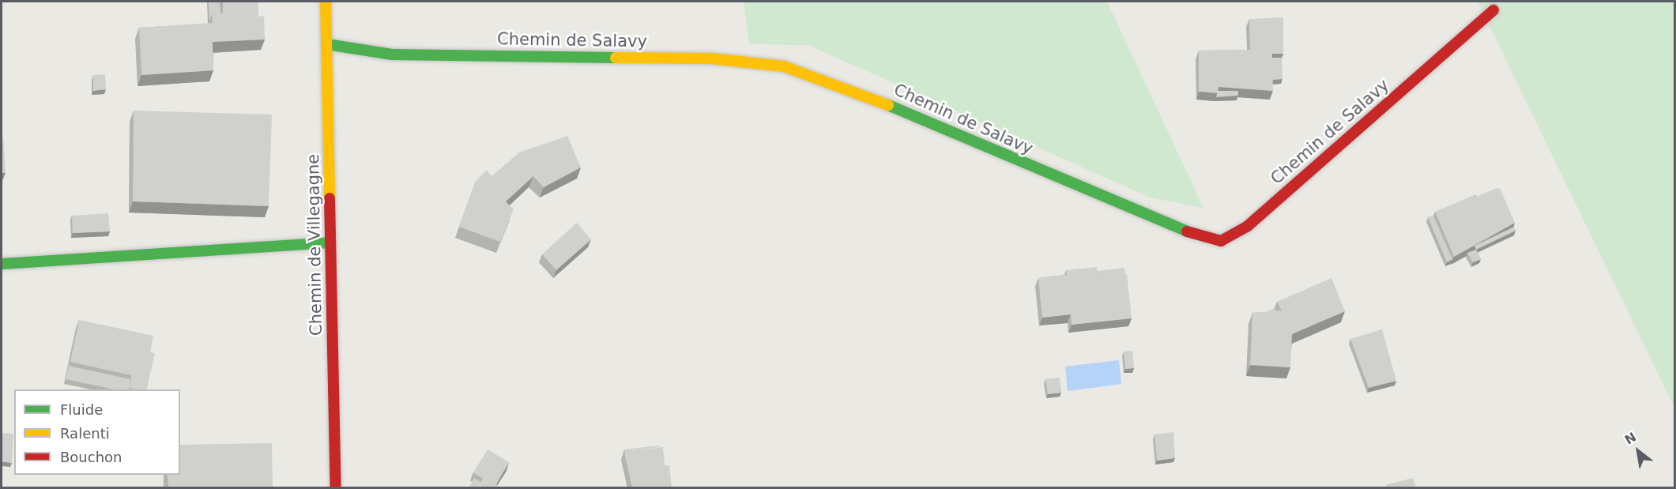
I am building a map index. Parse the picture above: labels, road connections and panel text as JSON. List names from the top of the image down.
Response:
{
  "streets": {
    "street": ["Chemin de Salavy", "Chemin de Villegagne"]
  },
  "crossings": [
    ["Chemin de Salavy", "Chemin de Villegagne"]
  ],
  "legend": ["Fluide", "Ralenti", "Bouchon"],
  "north": "top left"
}
